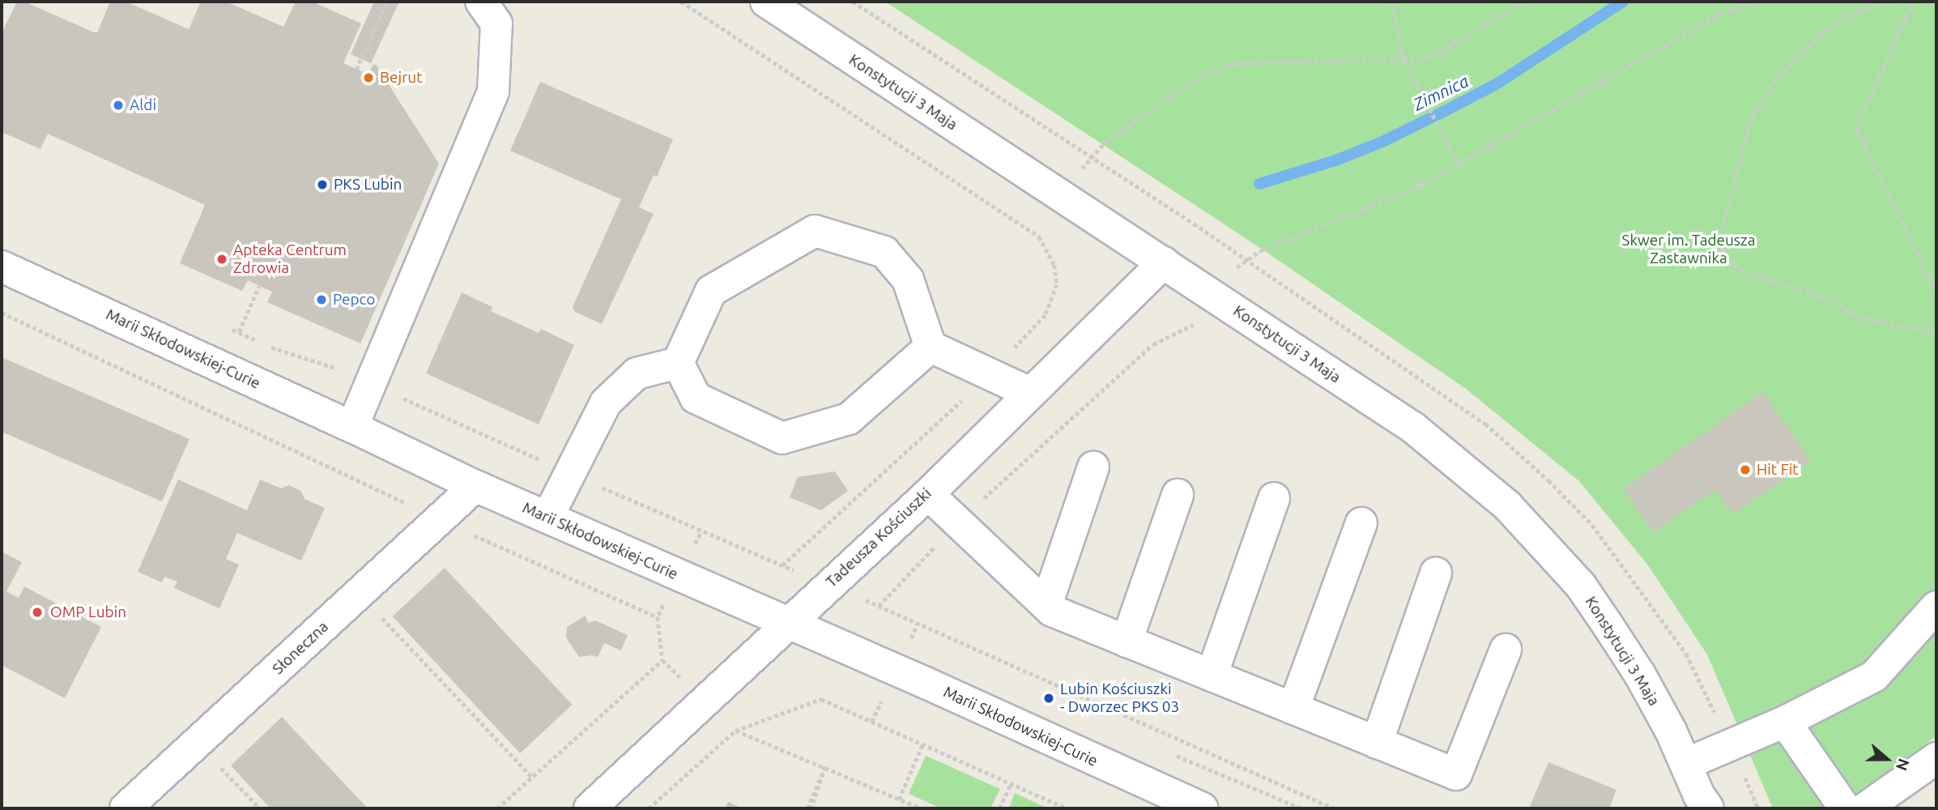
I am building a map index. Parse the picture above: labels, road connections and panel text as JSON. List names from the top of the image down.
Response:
{
  "streets": {
    "street": [
      "Konstytucji 3 Maja",
      "Marii Skłodowskiej-Curie",
      "Tadeusza Kościuszki",
      "Słoneczna"
    ]
  },
  "crossings": [
    ["Konstytucji 3 Maja", "Tadeusza Kościuszki"],
    ["Marii Skłodowskiej-Curie", "Tadeusza Kościuszki"],
    ["Marii Skłodowskiej-Curie", "Słoneczna"]
  ],
  "water": ["Zimnica"],
  "parks": ["Skwer im. Tadeusza Zastawnika"],
  "places": [
    "Bejrut",
    "Aldi",
    "PKS Lubin",
    "Apteka Centrum Zdrowia",
    "Pepco",
    "Hit Fit",
    "OMP Lubin",
    "Lubin Kościuszki - Dworzec PKS 03"
  ],
  "north": "right"
}
